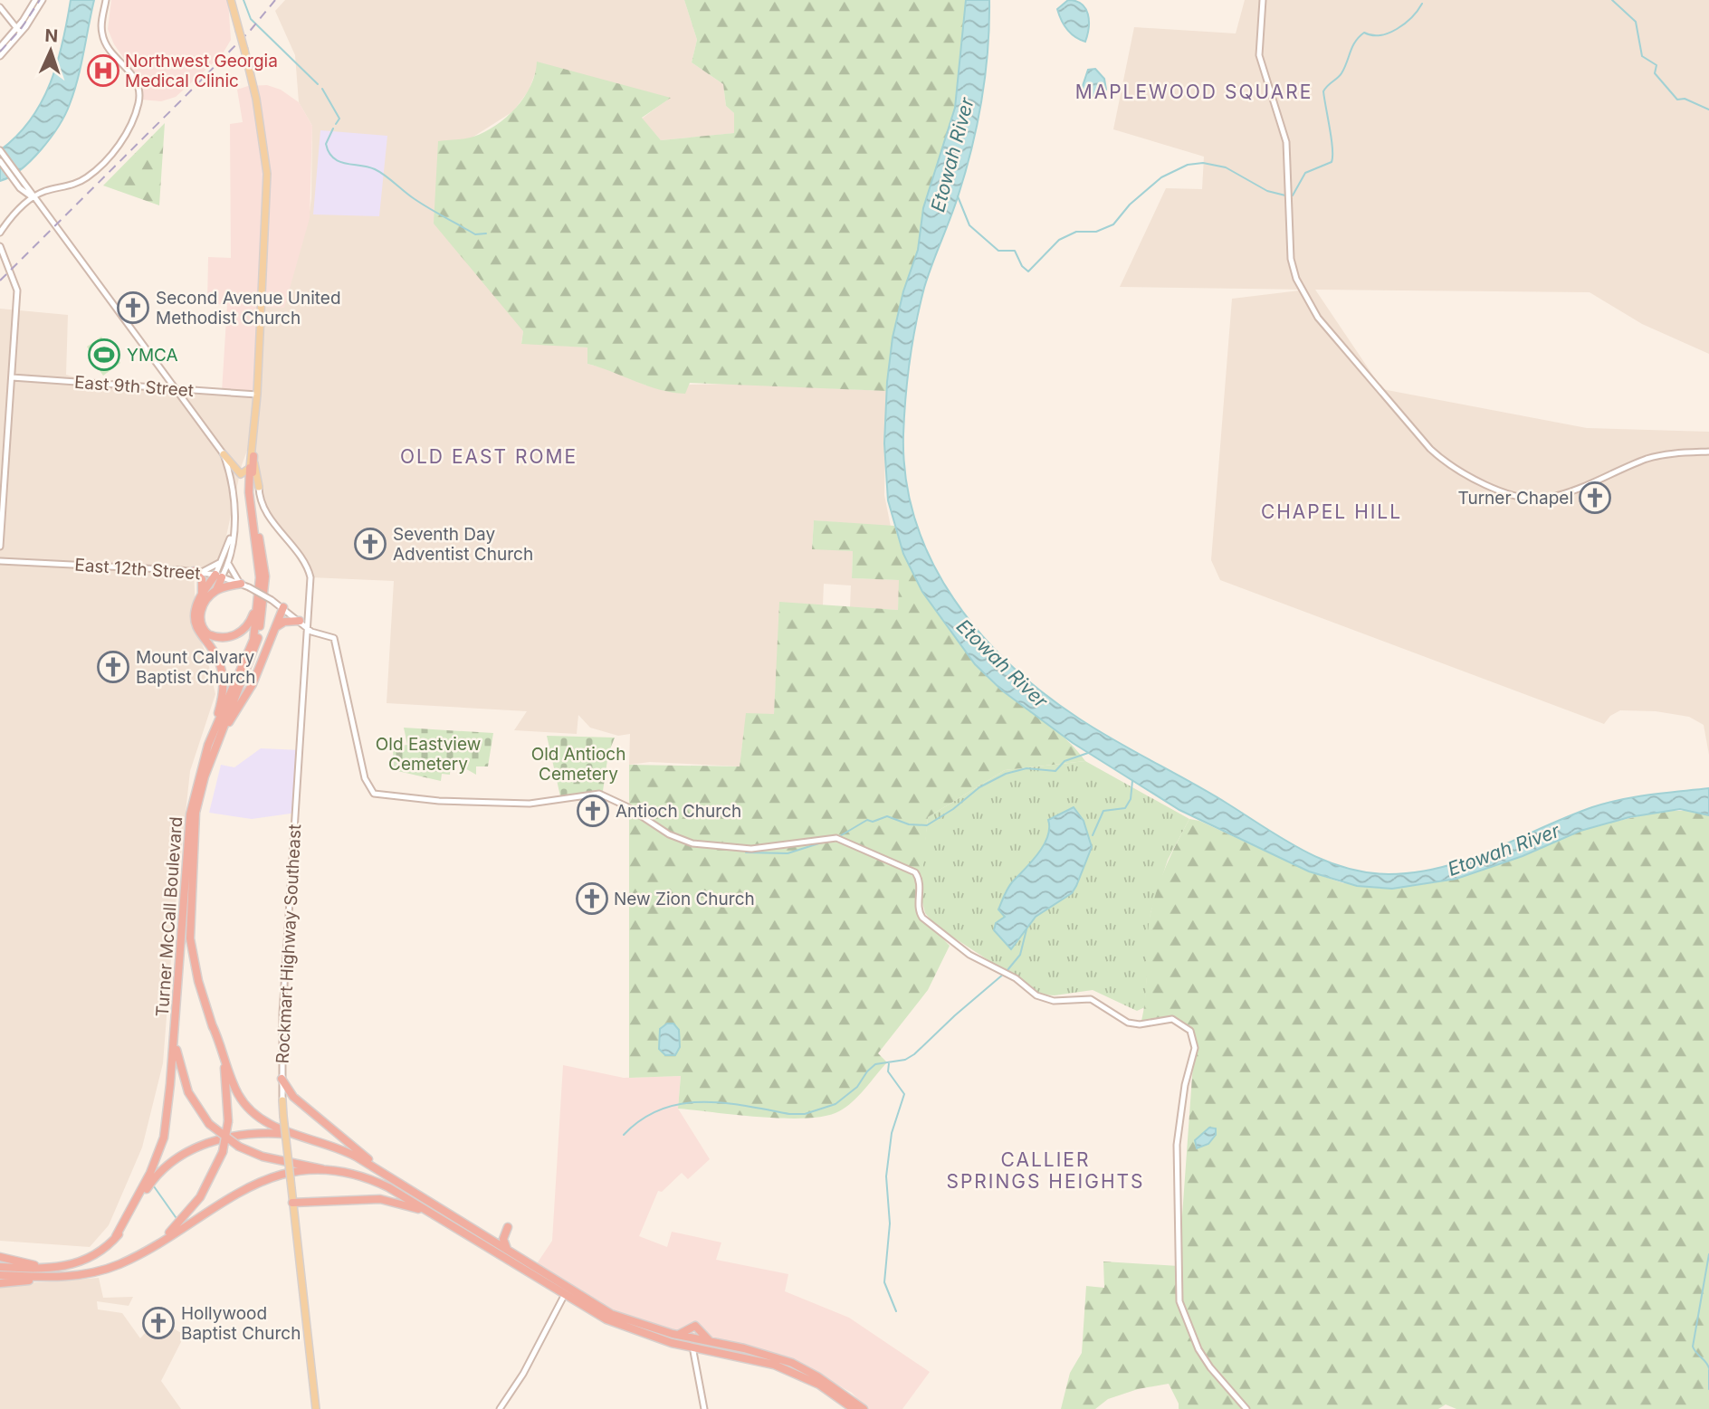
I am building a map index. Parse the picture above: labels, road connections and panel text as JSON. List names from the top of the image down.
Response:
{
  "streets": {
    "highway": ["Turner McCall Boulevard"],
    "main road": ["Rockmart Highway Southeast"],
    "street": ["East 9th Street", "East 12th Street"]
  },
  "crossings": [
    ["East 9th Street", "Turner McCall Boulevard"],
    ["East 12th Street", "Rockmart Highway Southeast"]
  ],
  "districts": [
    "MAPLEWOOD SQUARE",
    "OLD EAST ROME",
    "CHAPEL HILL",
    "CALLIER SPRINGS HEIGHTS"
  ],
  "water": ["Etowah River"],
  "parks": ["Old Eastview Cemetery", "Old Antioch Cemetery"],
  "places": {
    "hospital": ["Northwest Georgia Medical Clinic"],
    "church": [
      "Second Avenue United Methodist Church",
      "Turner Chapel",
      "Seventh Day Adventist Church",
      "Mount Calvary Baptist Church",
      "Antioch Church",
      "New Zion Church",
      "Hollywood Baptist Church"
    ],
    "sports": ["YMCA"]
  },
  "north": "top"
}
